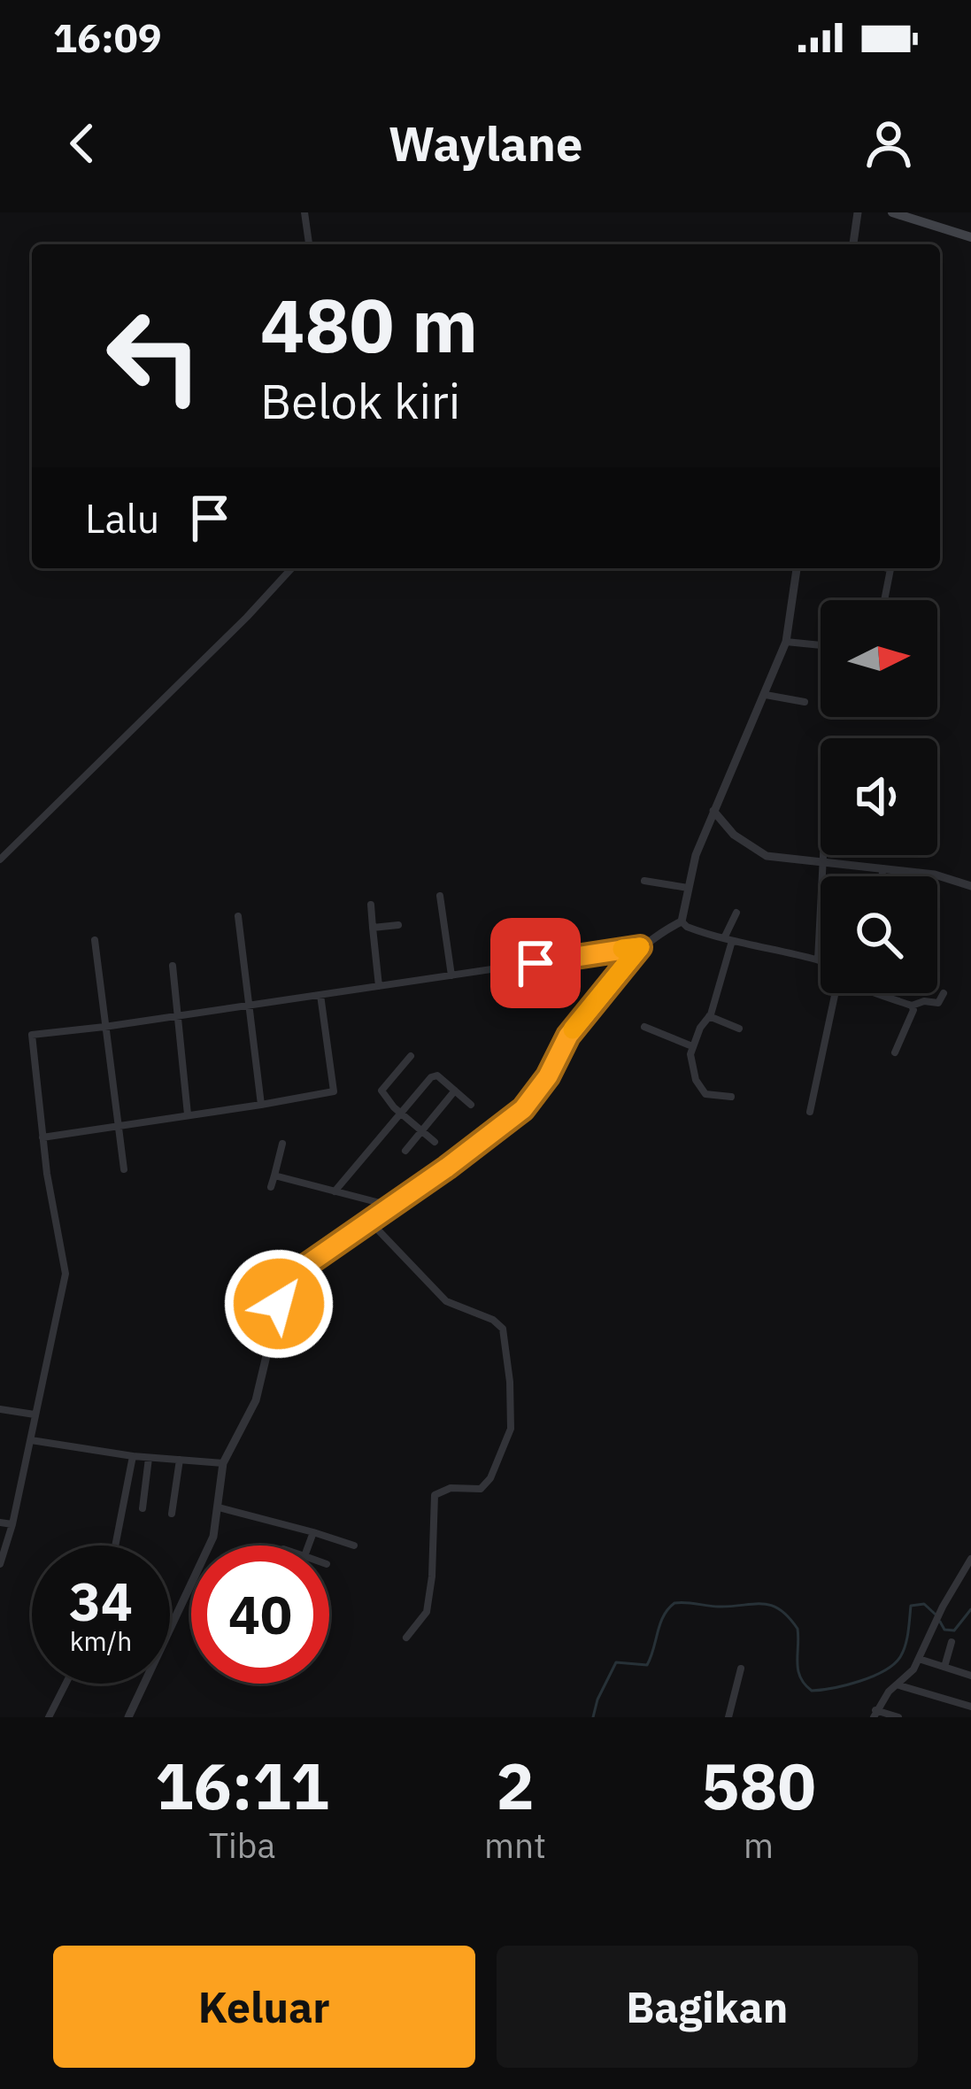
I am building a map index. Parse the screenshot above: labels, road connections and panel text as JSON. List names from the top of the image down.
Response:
{
  "north": "right",
  "page": {
    "status": "16:09",
    "header": "Waylane",
    "turn": ["480 m", "Belok kiri"],
    "then": "Lalu",
    "speed": "34 km/h",
    "limit": "40",
    "eta": [
      "16:11",
      "Tiba",
      "2",
      "mnt",
      "580",
      "m"
    ],
    "buttons": ["Keluar", "Bagikan"]
  }
}
